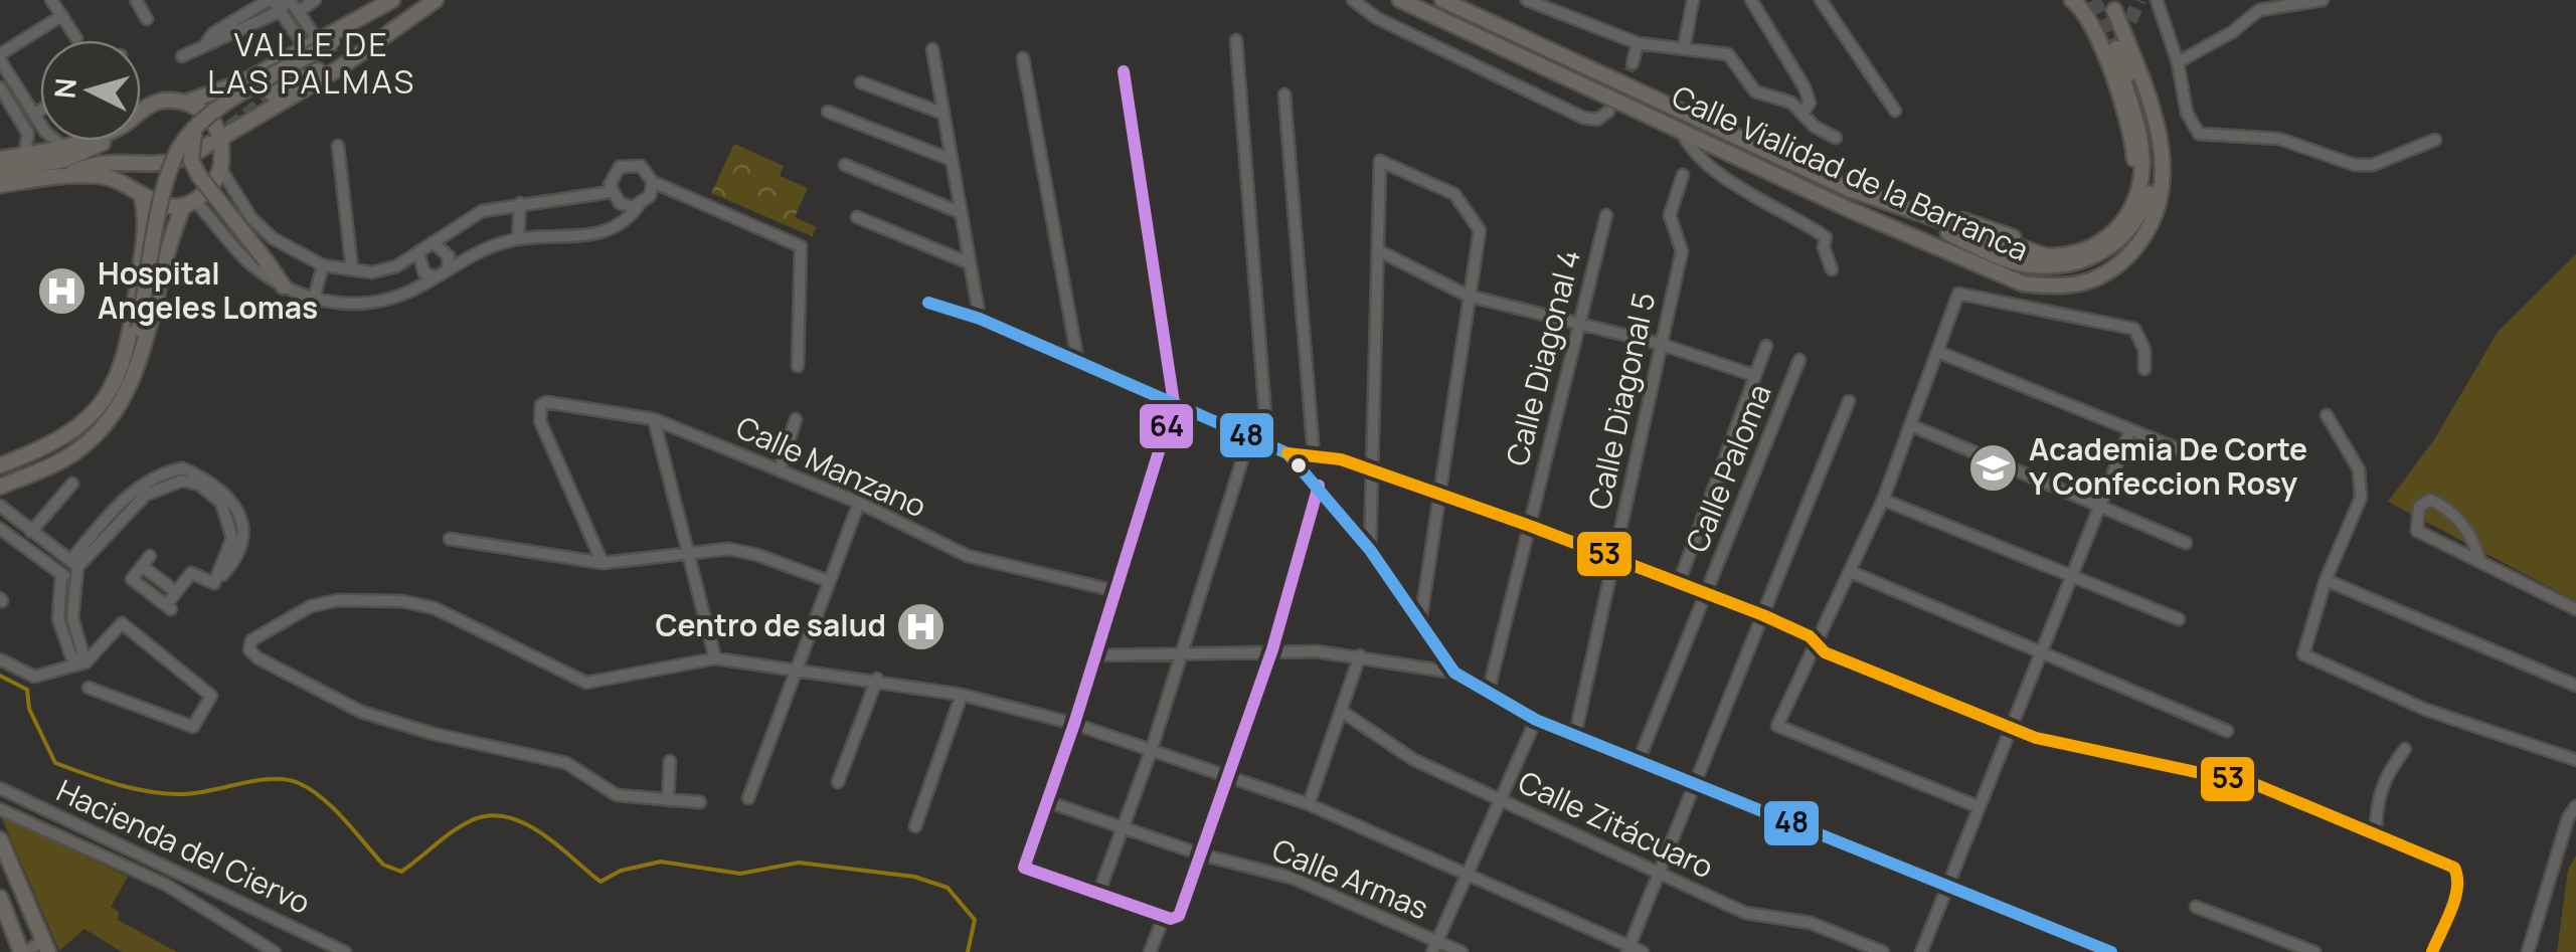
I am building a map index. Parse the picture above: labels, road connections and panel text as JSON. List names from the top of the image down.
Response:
{
  "streets": {
    "main road": ["Calle Vialidad de la Barranca"],
    "street": [
      "Calle Diagonal 4",
      "Calle Diagonal 5",
      "Calle Manzano",
      "Calle Paloma",
      "Calle Zitácuaro",
      "Hacienda del Ciervo",
      "Calle Armas"
    ]
  },
  "districts": ["VALLE DE LAS PALMAS"],
  "places": {
    "hospital": ["Hospital Angeles Lomas", "Centro de salud"],
    "school or university": ["Academia De Corte Y Confeccion Rosy"]
  },
  "lines": ["transit line 64", "transit line 48", "transit line 53"],
  "north": "left"
}
